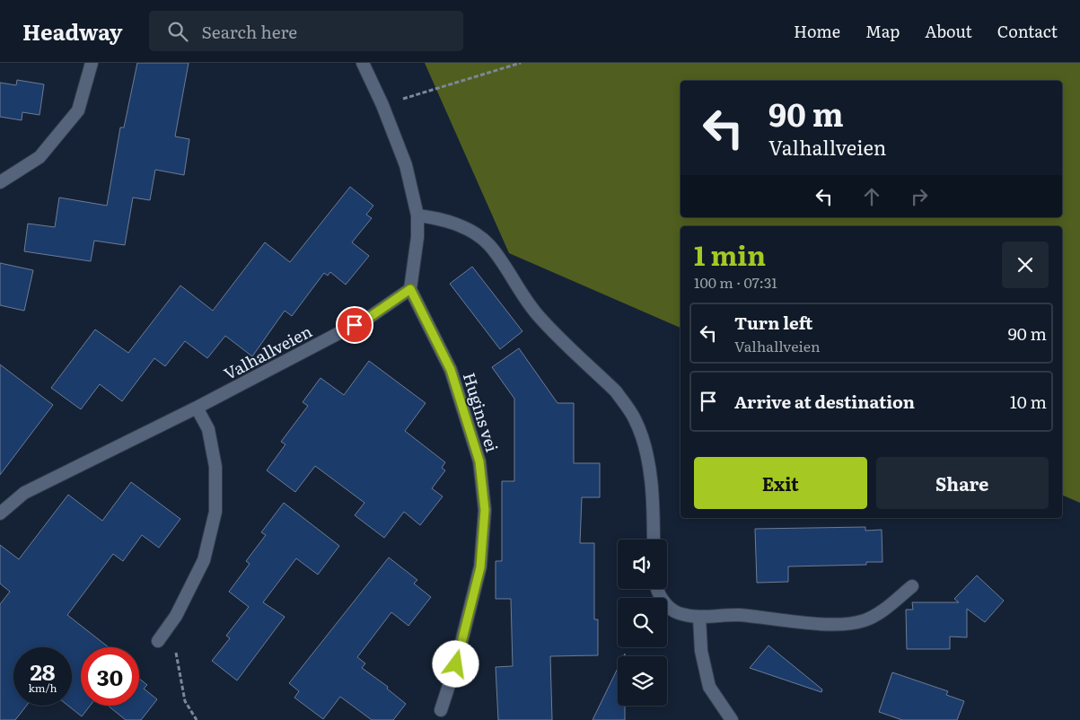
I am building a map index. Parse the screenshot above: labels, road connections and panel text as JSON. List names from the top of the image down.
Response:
{
  "streets": {
    "street": ["Valhallveien", "Hugins vei"]
  },
  "crossings": [
    ["Valhallveien", "Hugins vei"]
  ],
  "page": {
    "header": "Headway",
    "search": "Search here",
    "nav": [
      "Home",
      "Map",
      "About",
      "Contact"
    ],
    "turn": ["90 m", "Valhallveien"],
    "heading": ["1 min", "100 m · 07:31"],
    "list": [
      {
        "name": "Turn left",
        "note": "Valhallveien",
        "value": "90 m"
      },
      {
        "name": "Arrive at destination",
        "value": "10 m"
      }
    ],
    "buttons": ["Exit", "Share"],
    "speed": "28 km/h",
    "limit": "30"
  }
}
